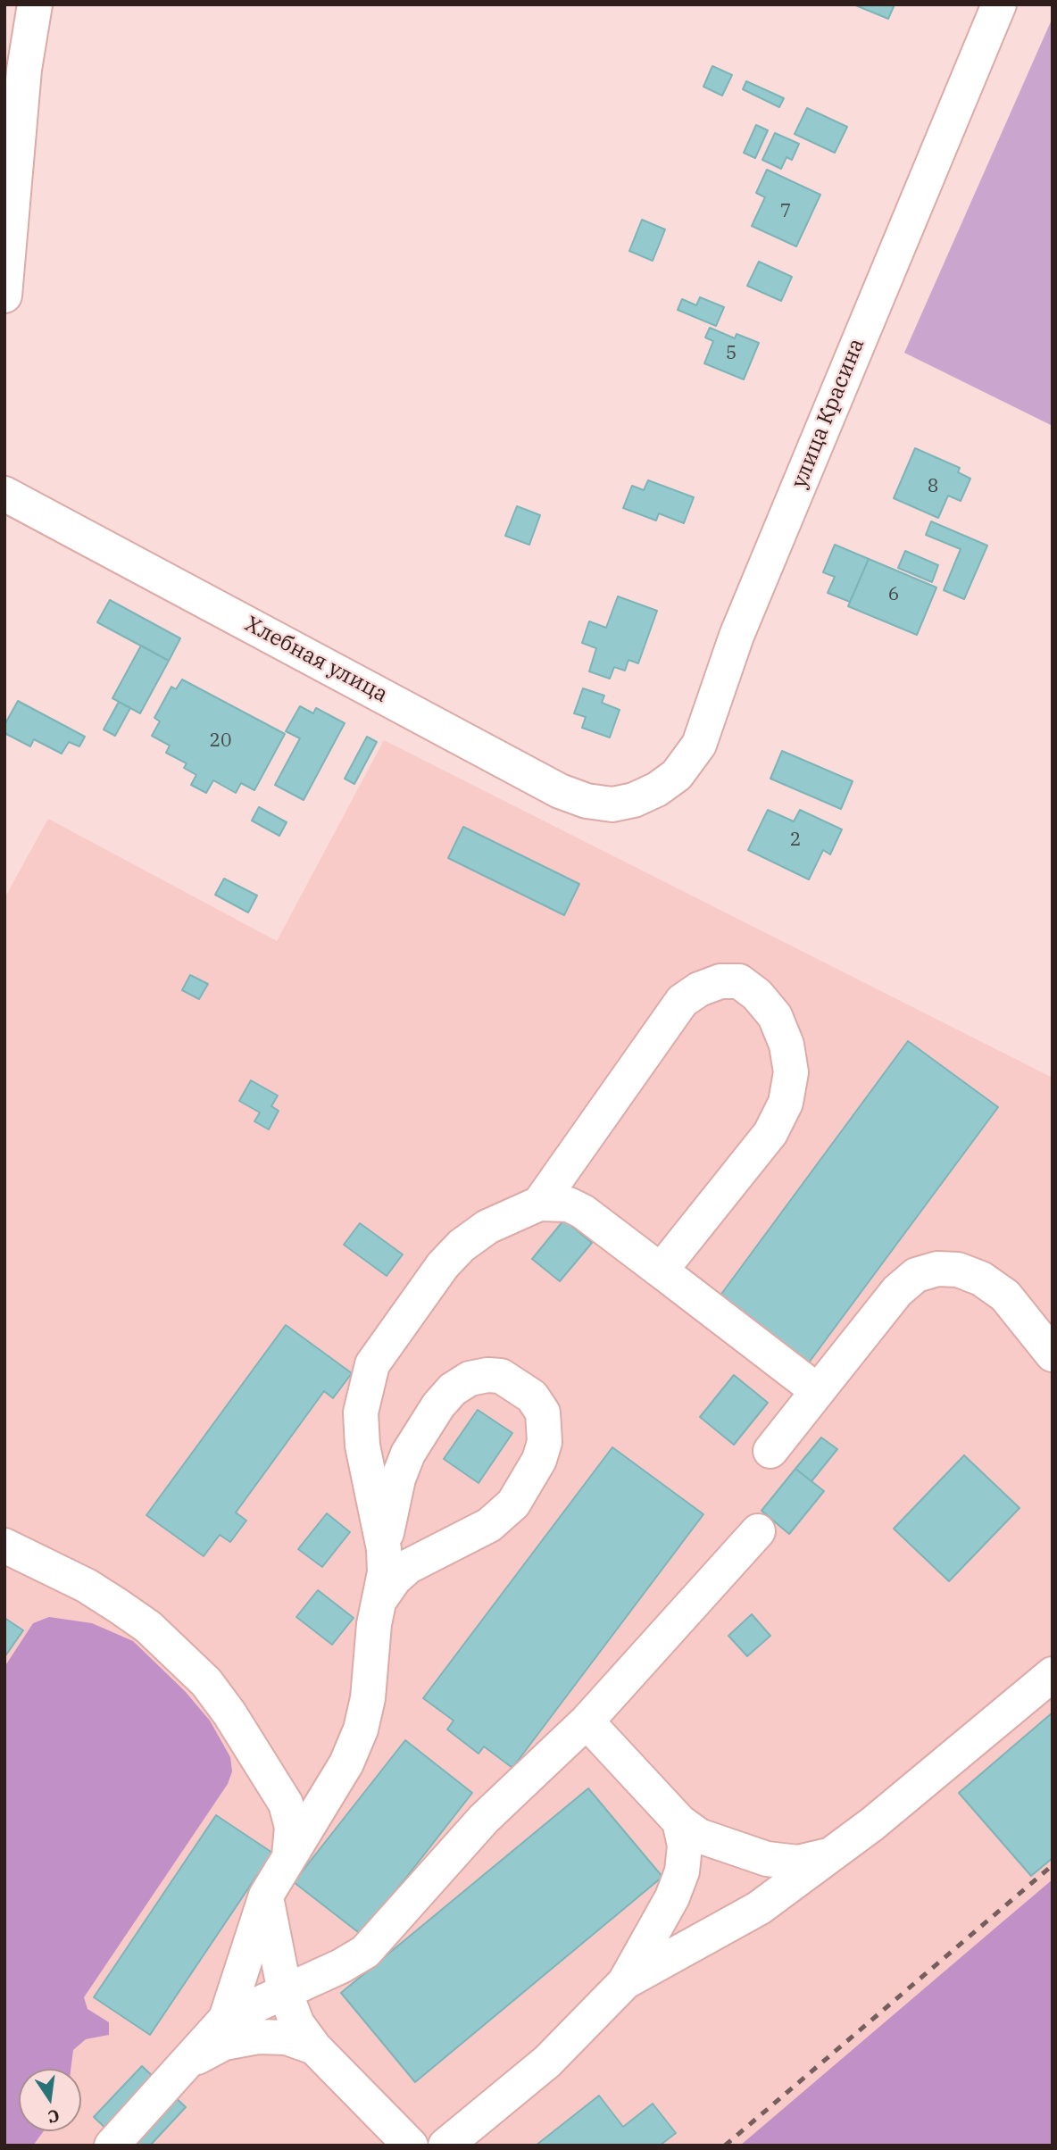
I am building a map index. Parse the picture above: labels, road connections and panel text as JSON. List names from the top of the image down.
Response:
{
  "streets": {
    "street": ["улица Красина", "Хлебная улица"]
  },
  "crossings": [
    ["улица Красина", "Хлебная улица"]
  ],
  "house_numbers": [
    "7",
    "5",
    "8",
    "6",
    "20",
    "2"
  ],
  "north": "bottom"
}
